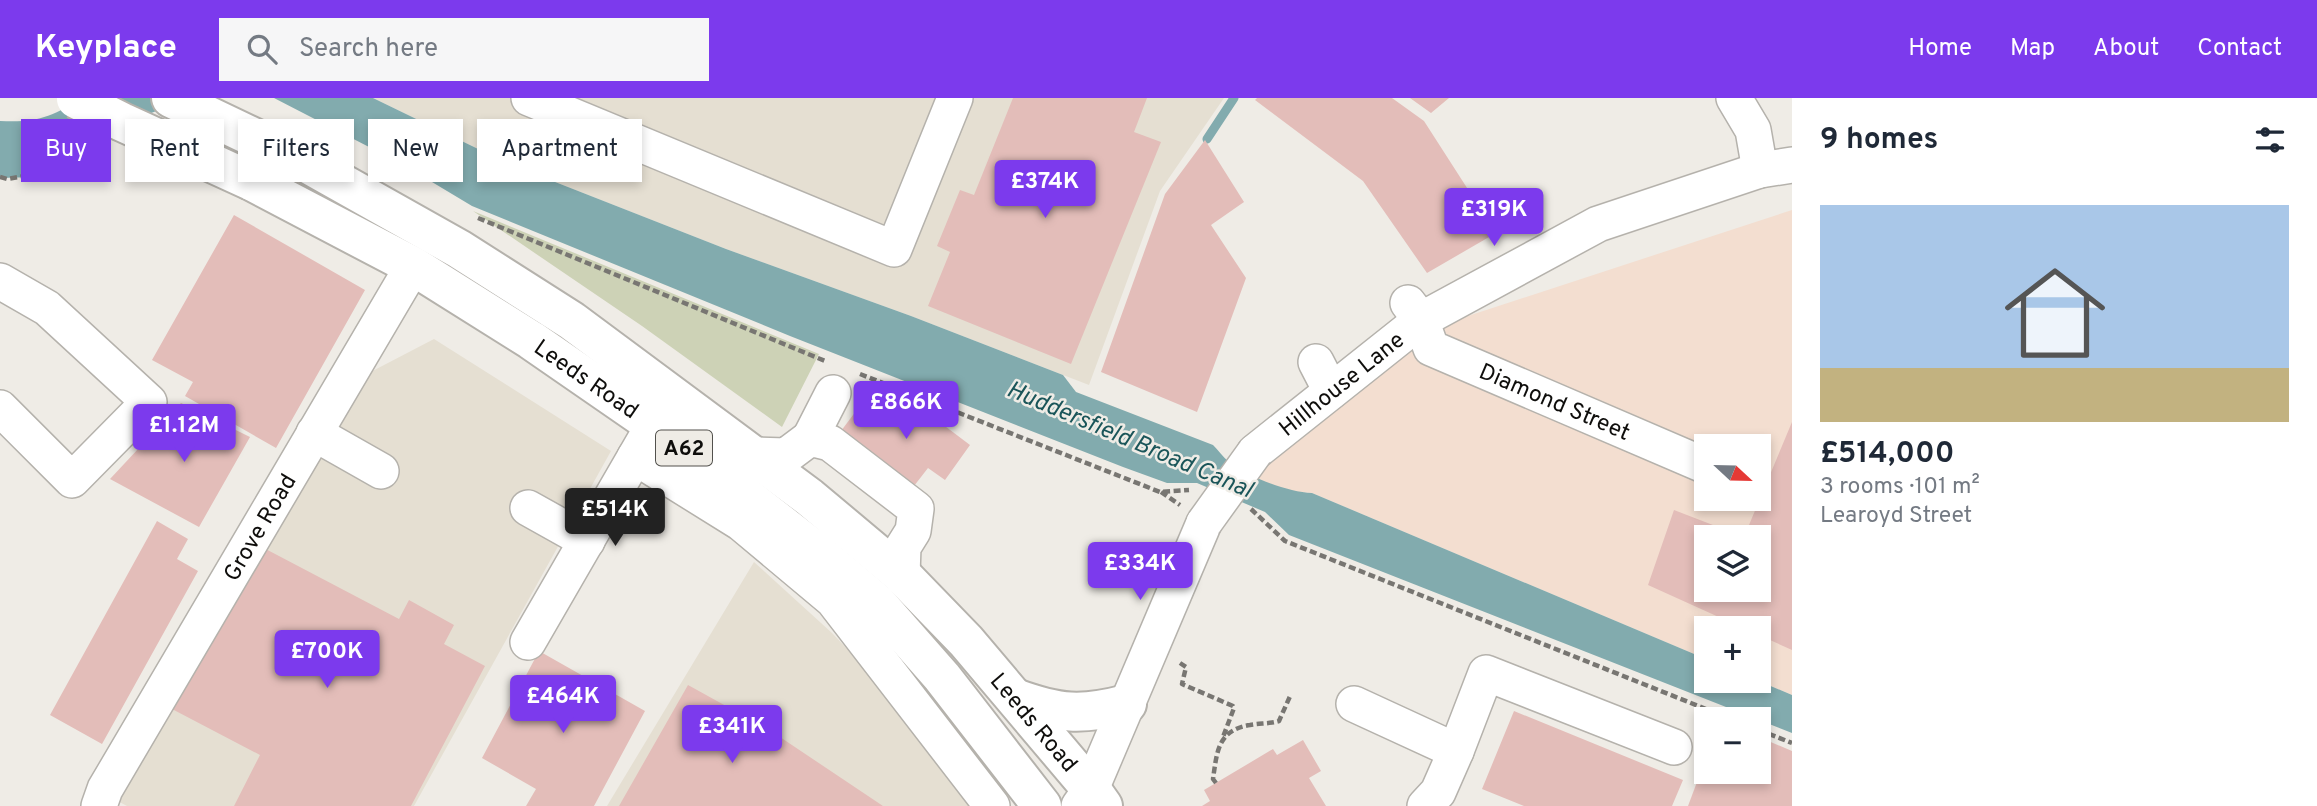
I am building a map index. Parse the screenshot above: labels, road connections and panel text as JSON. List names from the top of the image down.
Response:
{
  "streets": {
    "main road": ["Leeds Road", "A62"],
    "street": ["Hillhouse Lane", "Diamond Street", "Grove Road"]
  },
  "crossings": [
    ["Leeds Road", "Hillhouse Lane"],
    ["Leeds Road", "Grove Road"],
    ["Hillhouse Lane", "Diamond Street"]
  ],
  "water": ["Huddersfield Broad Canal"],
  "north": "right",
  "page": {
    "header": "Keyplace",
    "search": "Search here",
    "nav": [
      "Home",
      "Map",
      "About",
      "Contact"
    ],
    "heading": "9 homes",
    "chip": [
      "Buy",
      "Rent",
      "Filters",
      "New",
      "Apartment"
    ],
    "price": [
      "£374K",
      "£319K",
      "£866K",
      "£1.12M",
      "£514K",
      "£334K",
      "£700K",
      "£464K",
      "£341K"
    ],
    "list": [
      {
        "name": "£514,000",
        "note": "3 rooms · 101 m² · Learoyd Street"
      }
    ],
    "map_buttons": ["+", "−"]
  }
}
